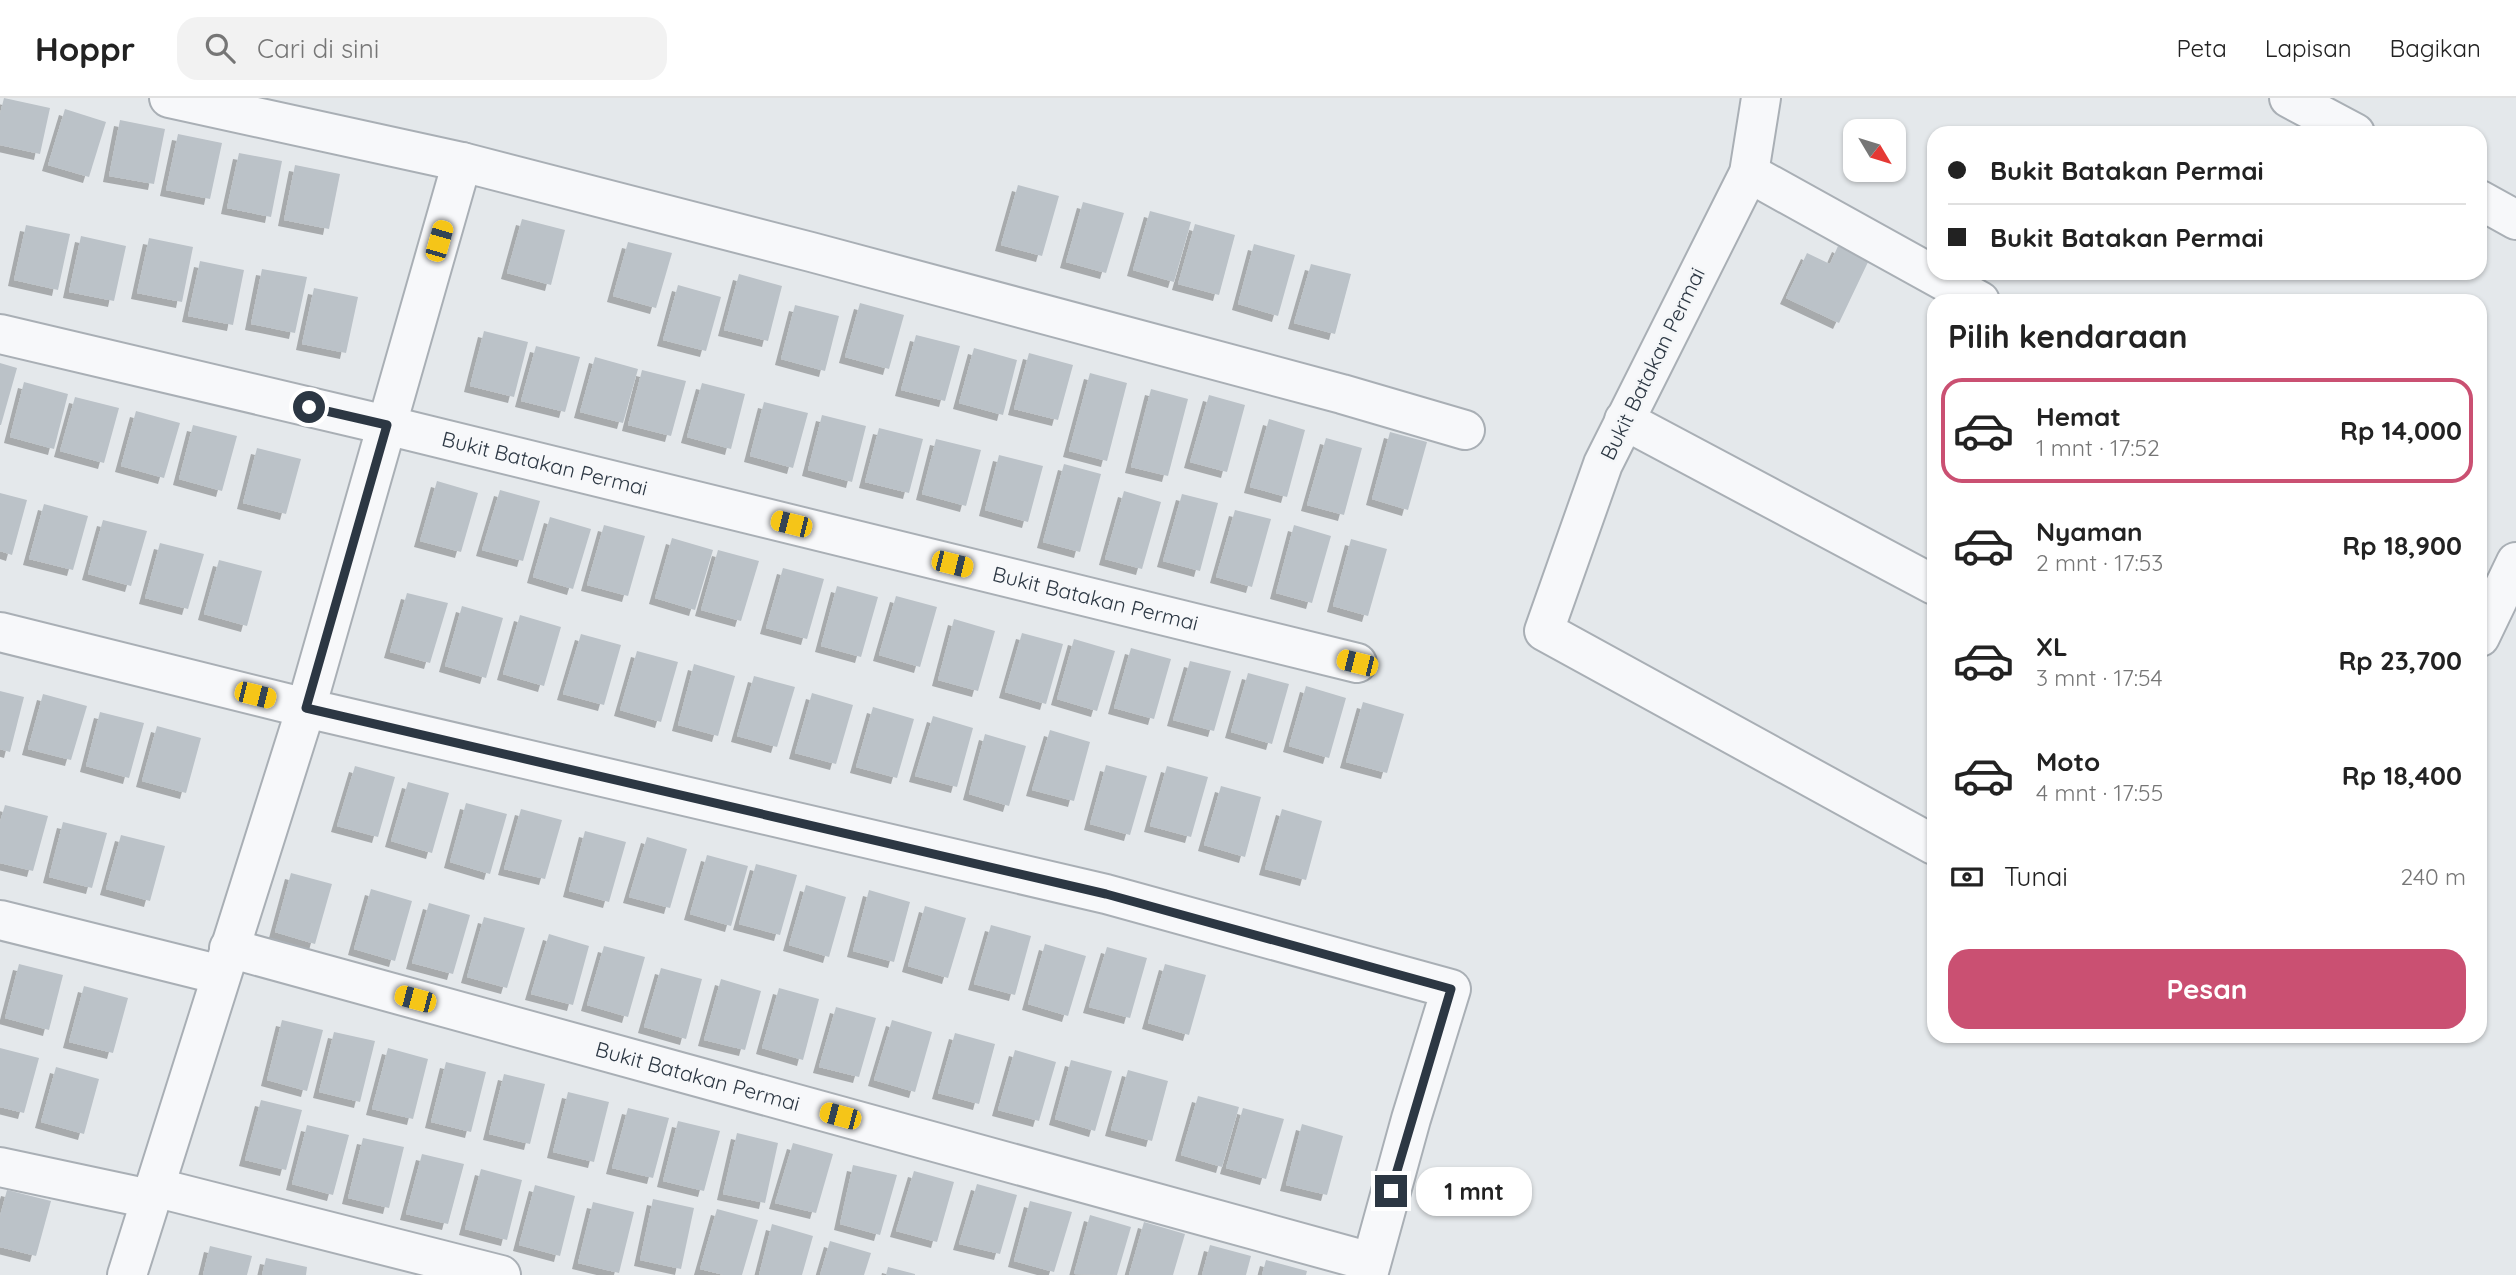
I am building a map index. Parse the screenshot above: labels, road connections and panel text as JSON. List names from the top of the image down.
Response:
{
  "streets": {
    "street": ["Bukit Batakan Permai"]
  },
  "north": "bottom right",
  "page": {
    "header": "Hoppr",
    "search": "Cari di sini",
    "nav": ["Peta", "Lapisan", "Bagikan"],
    "banner": ["Bukit Batakan Permai", "Bukit Batakan Permai"],
    "heading": "Pilih kendaraan",
    "list": [
      {
        "name": "Hemat",
        "note": "1 mnt · 17:52",
        "value": "Rp 14,000"
      },
      {
        "name": "Nyaman",
        "note": "2 mnt · 17:53",
        "value": "Rp 18,900"
      },
      {
        "name": "XL",
        "note": "3 mnt · 17:54",
        "value": "Rp 23,700"
      },
      {
        "name": "Moto",
        "note": "4 mnt · 17:55",
        "value": "Rp 18,400"
      }
    ],
    "pay": ["Tunai", "240 m"],
    "buttons": "Pesan",
    "bubble": "1 mnt"
  }
}
